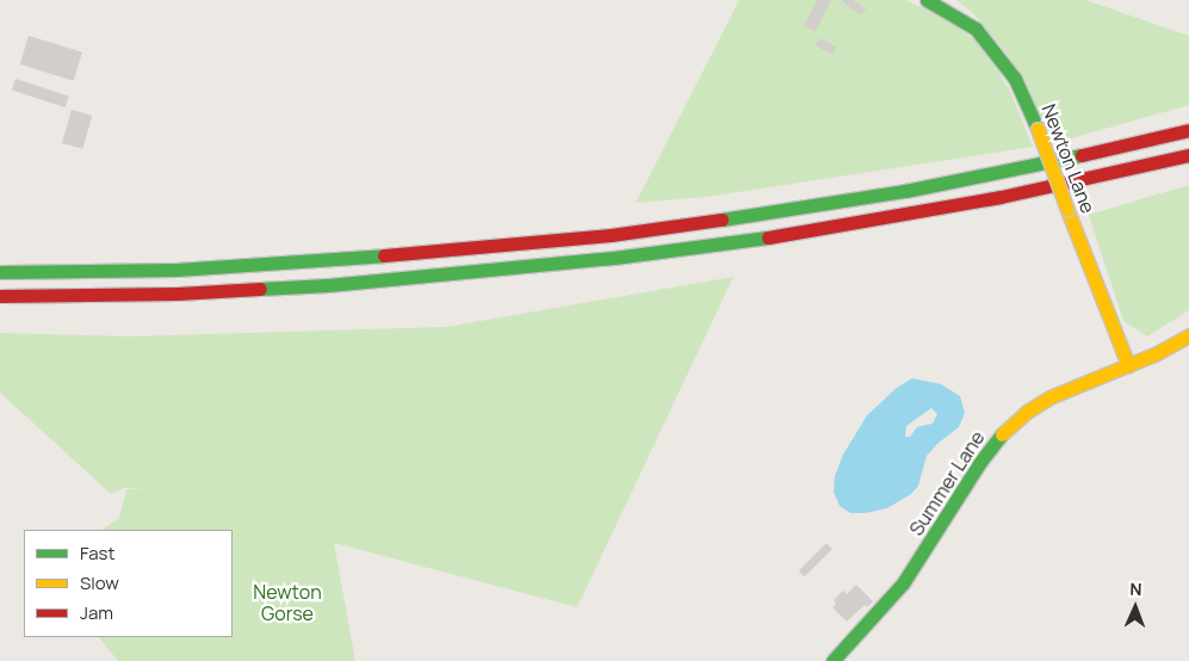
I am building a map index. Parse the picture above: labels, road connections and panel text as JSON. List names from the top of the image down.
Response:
{
  "streets": {
    "main road": ["Newton Lane", "Summer Lane"]
  },
  "crossings": [
    ["Newton Lane", "Summer Lane"]
  ],
  "parks": ["Newton Gorse"],
  "legend": ["Fast", "Slow", "Jam"],
  "north": "top"
}
